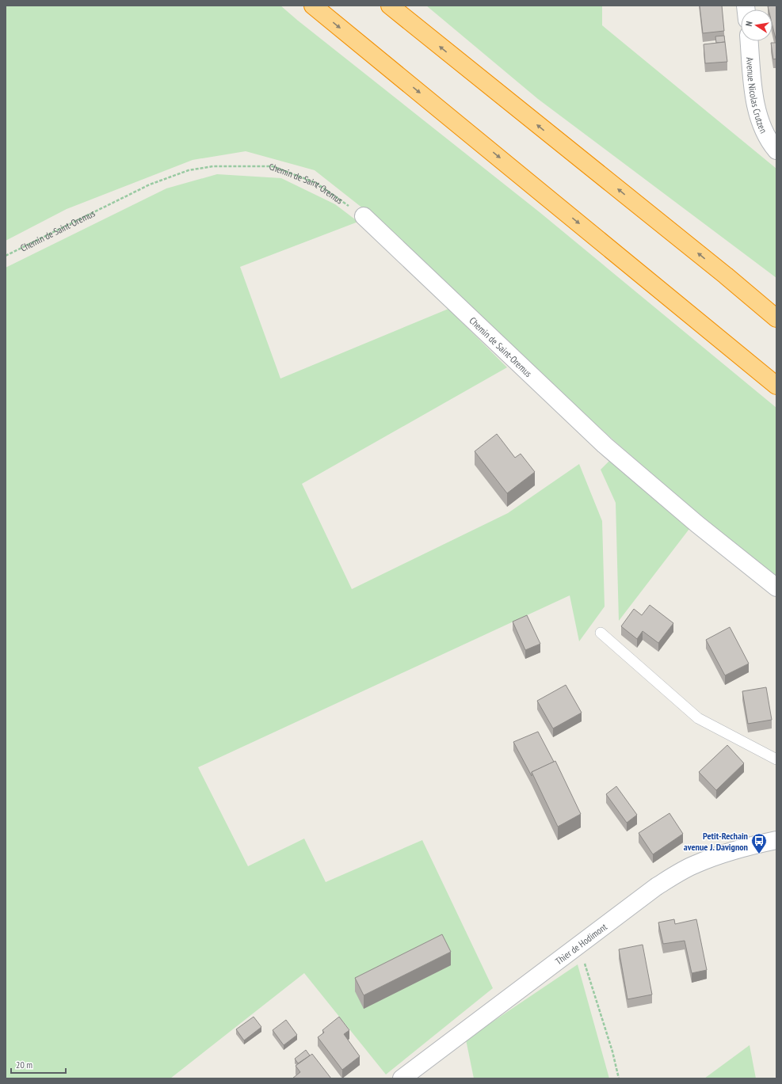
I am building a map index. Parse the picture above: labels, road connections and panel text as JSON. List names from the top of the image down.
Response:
{
  "streets": {
    "street": ["Avenue Nicolas Crutzen", "Chemin de Saint-Oremus", "Thier de Hodimont"]
  },
  "places": {
    "bus stop": ["Petit-Rechain avenue J. Davignon"]
  },
  "scale_bar": "20 m",
  "north": "left"
}
